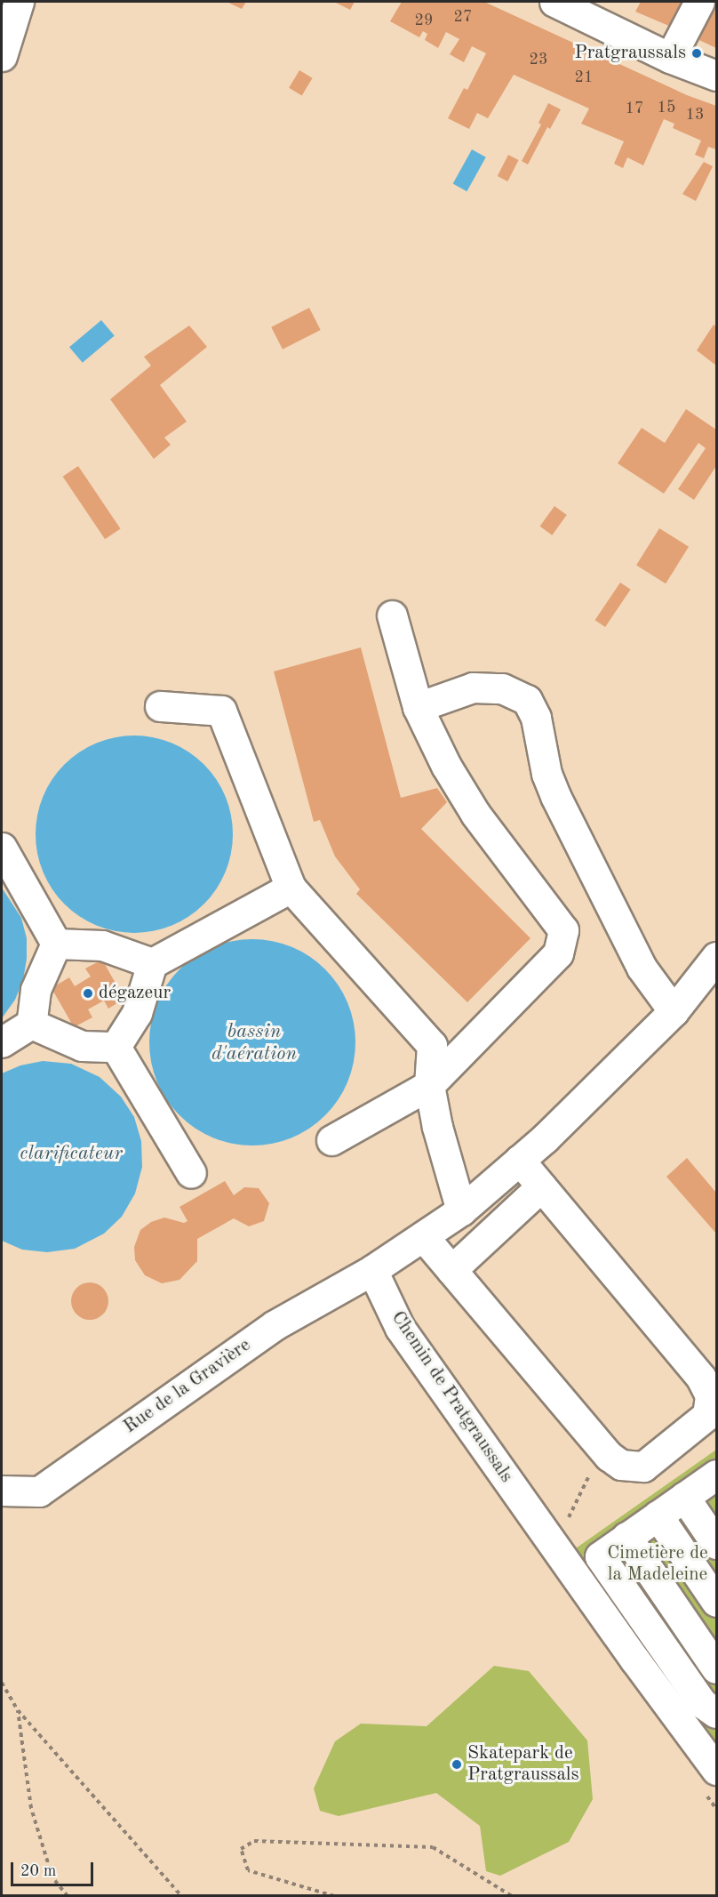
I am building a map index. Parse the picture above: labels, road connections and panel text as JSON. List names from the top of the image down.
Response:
{
  "streets": {
    "street": ["Rue de la Gravière", "Chemin de Pratgraussals"]
  },
  "crossings": [
    ["Rue de la Gravière", "Chemin de Pratgraussals"]
  ],
  "water": ["bassin d'aération", "clarificateur"],
  "parks": ["Cimetière de la Madeleine"],
  "places": ["Pratgraussals", "dégazeur", "Skatepark de Pratgraussals"],
  "house_numbers": [
    "27",
    "29",
    "23",
    "21",
    "15",
    "17",
    "13"
  ],
  "scale_bar": "20 m"
}
